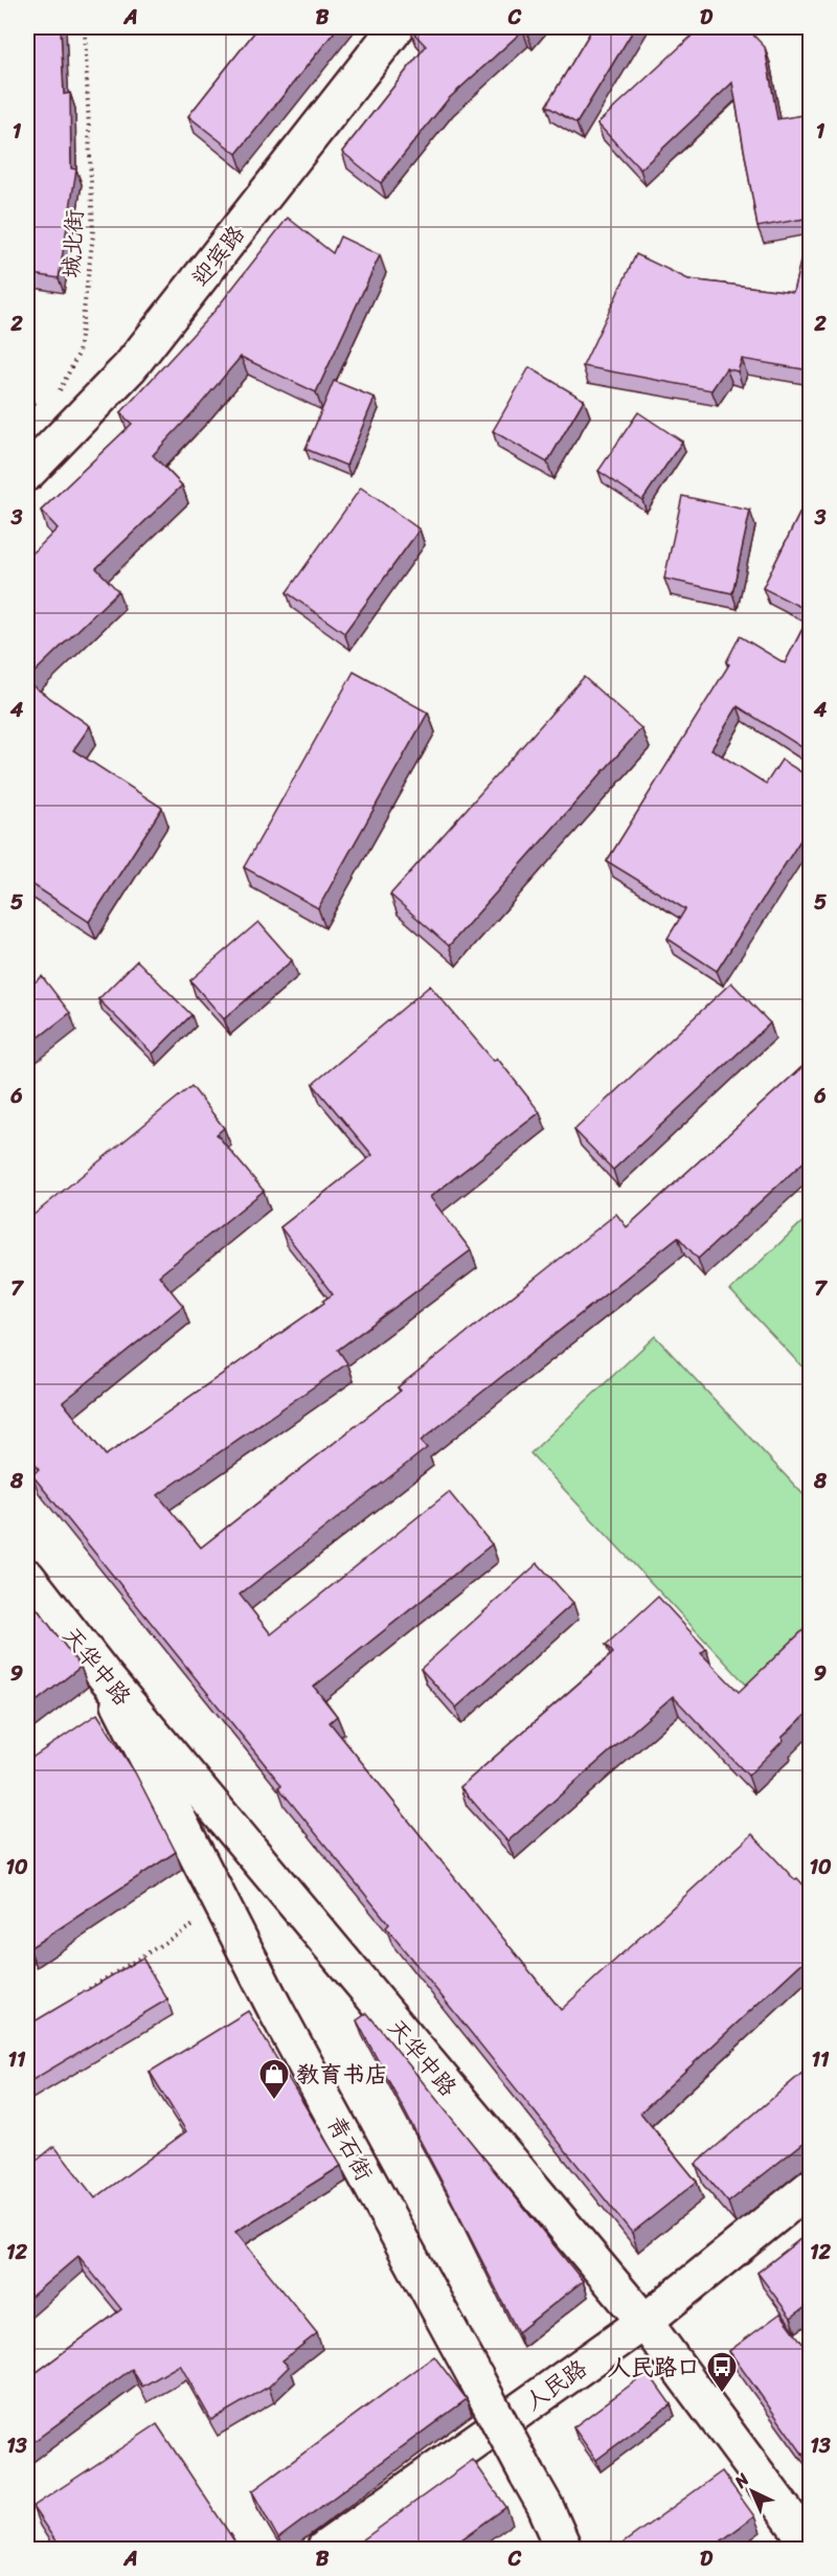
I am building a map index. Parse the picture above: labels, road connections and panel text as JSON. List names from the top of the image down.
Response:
{
  "streets": {
    "street": [
      "迎宾路",
      "天华中路",
      "青石街",
      "人民路"
    ],
    "path": ["城北街"]
  },
  "crossings": [
    ["天华中路", "青石街"],
    ["天华中路", "人民路"]
  ],
  "places": {
    "shop": ["教育书店"],
    "bus stop": ["人民路口"]
  },
  "north": "top left",
  "grid": {
    "columns": [
      "A",
      "B",
      "C",
      "D"
    ],
    "rows": [
      "1",
      "2",
      "3",
      "4",
      "5",
      "6",
      "7",
      "8",
      "9",
      "10",
      "11",
      "12",
      "13"
    ]
  }
}
